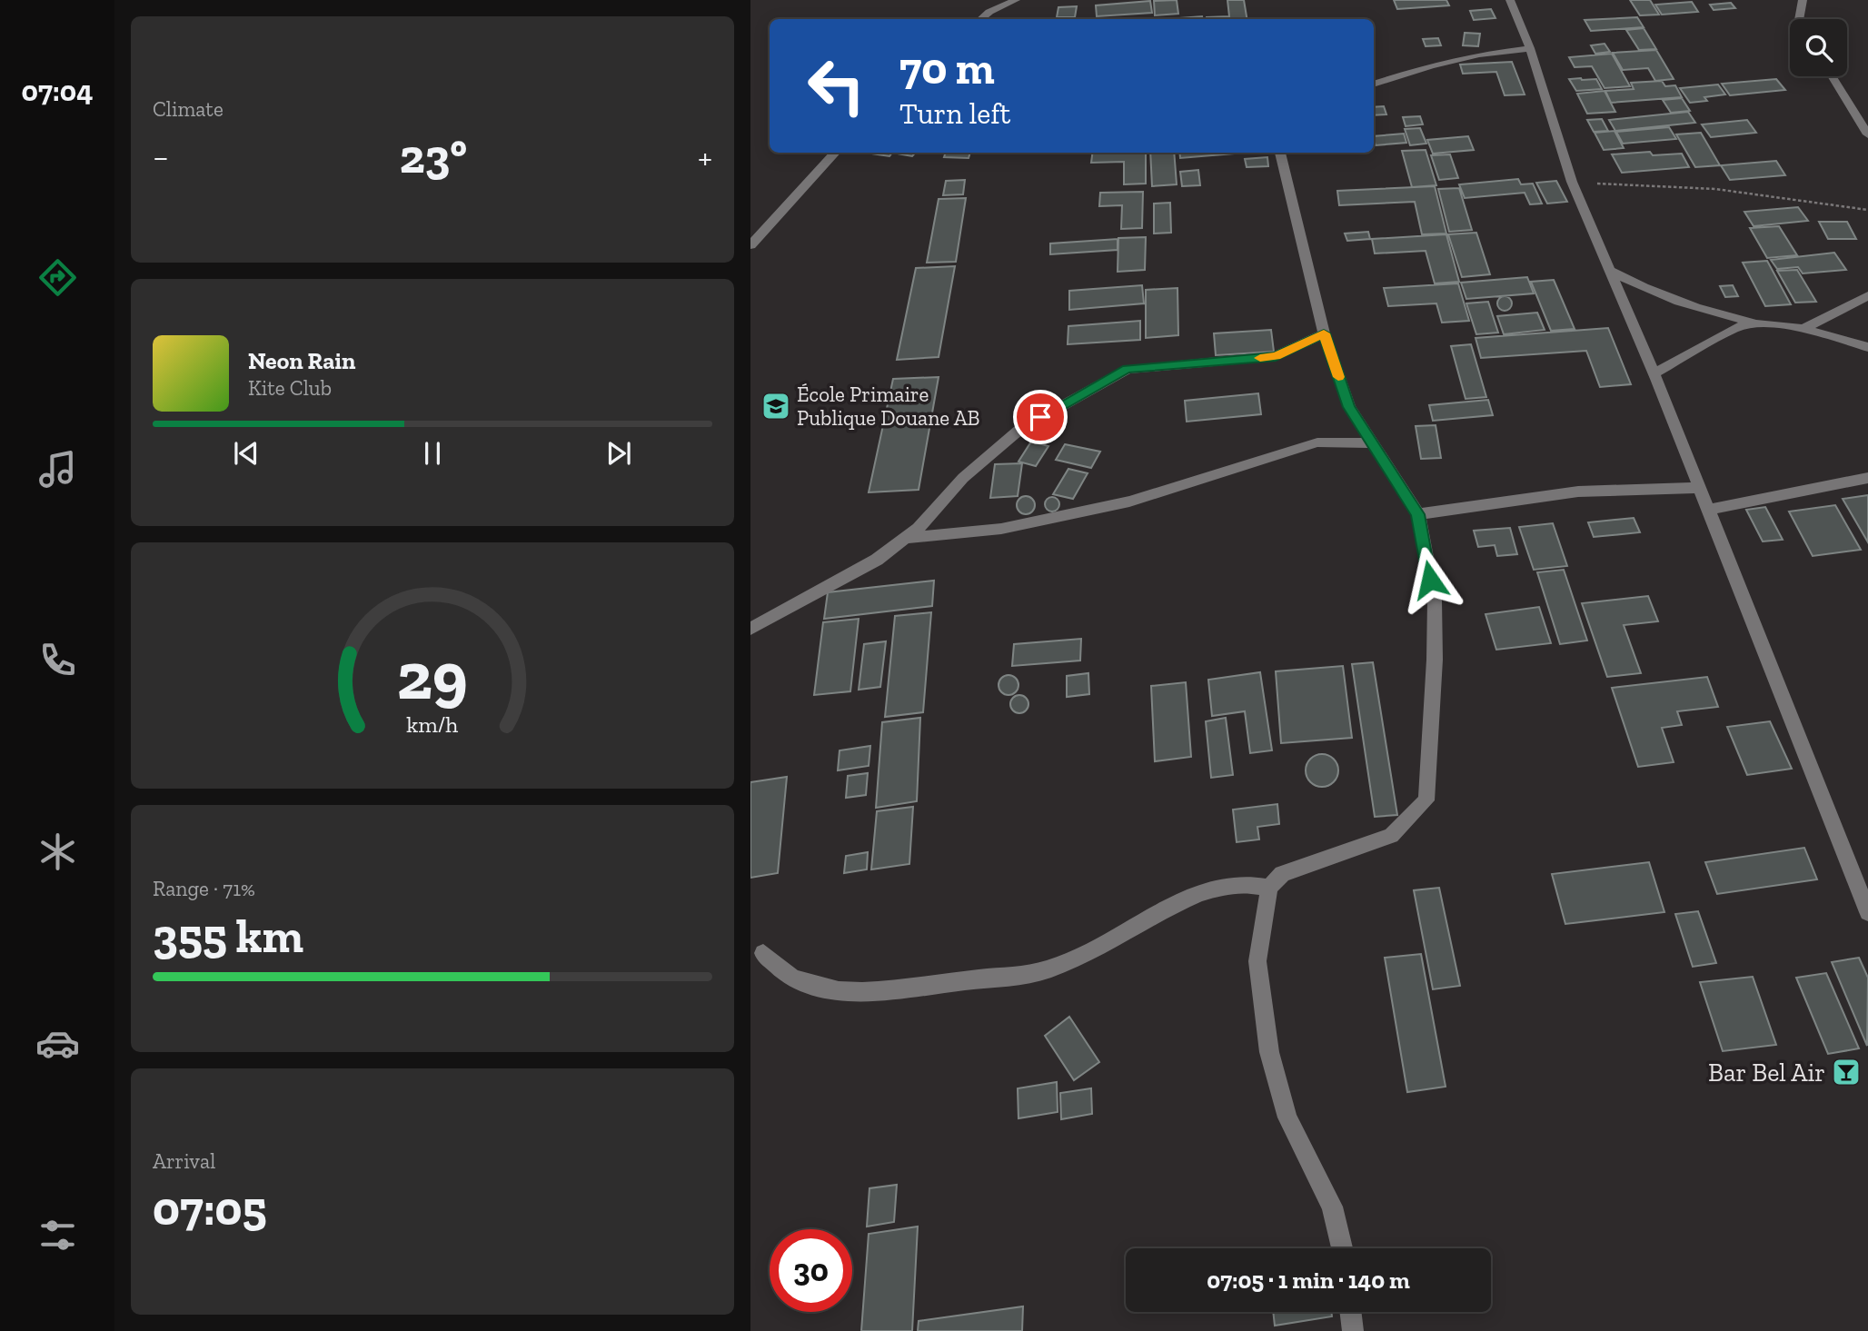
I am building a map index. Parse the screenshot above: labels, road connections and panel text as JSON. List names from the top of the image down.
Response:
{
  "places": {
    "school or university": ["École Primaire Publique Douane AB"],
    "bar": ["Bar Bel Air"]
  },
  "page": {
    "tabs": "07:04",
    "tile": [
      "Climate",
      ["Range · 71%", "355 km"],
      ["Arrival", "07:05"]
    ],
    "turn": ["70 m", "Turn left"],
    "heat": ["−", "23°", "+"],
    "song": ["Neon Rain", "Kite Club"],
    "limit": "30",
    "trip": "07:05 · 1 min · 140 m",
    "gauge": ["29", "km/h"]
  }
}
